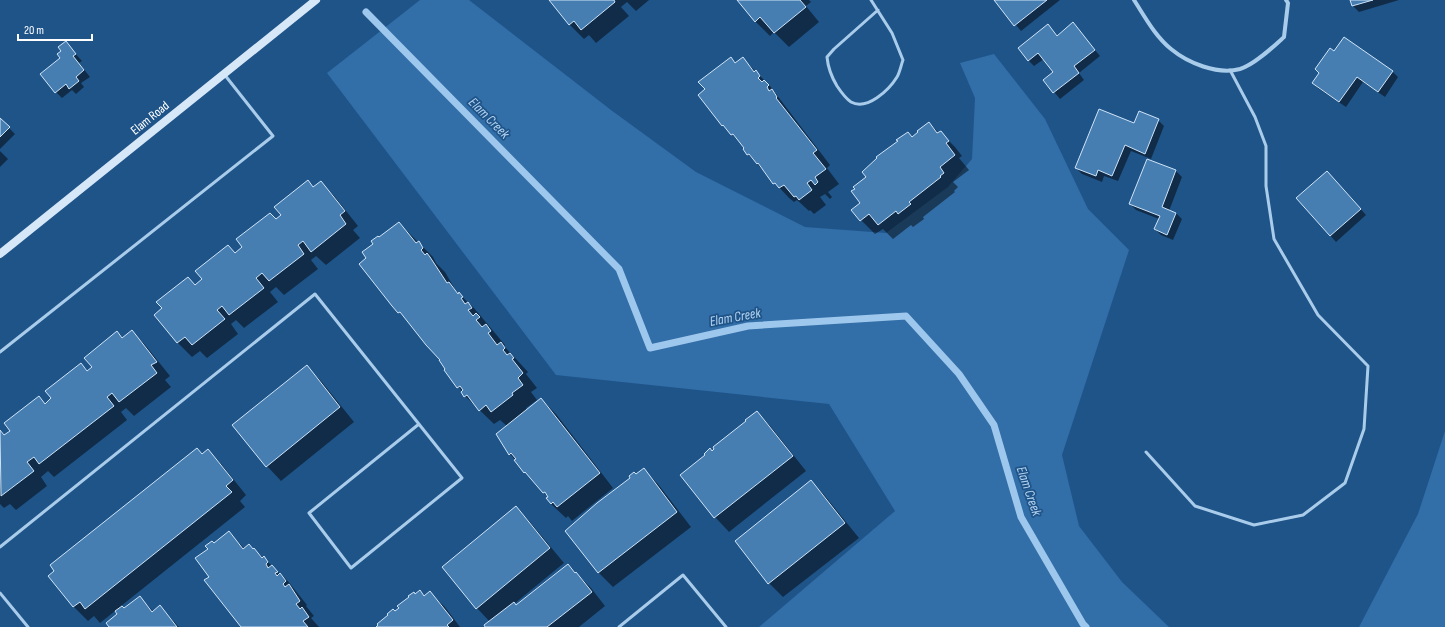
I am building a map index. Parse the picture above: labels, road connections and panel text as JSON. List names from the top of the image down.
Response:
{
  "streets": {
    "main road": ["Elam Road"]
  },
  "water": ["Elam Creek"],
  "scale_bar": "20 m"
}
